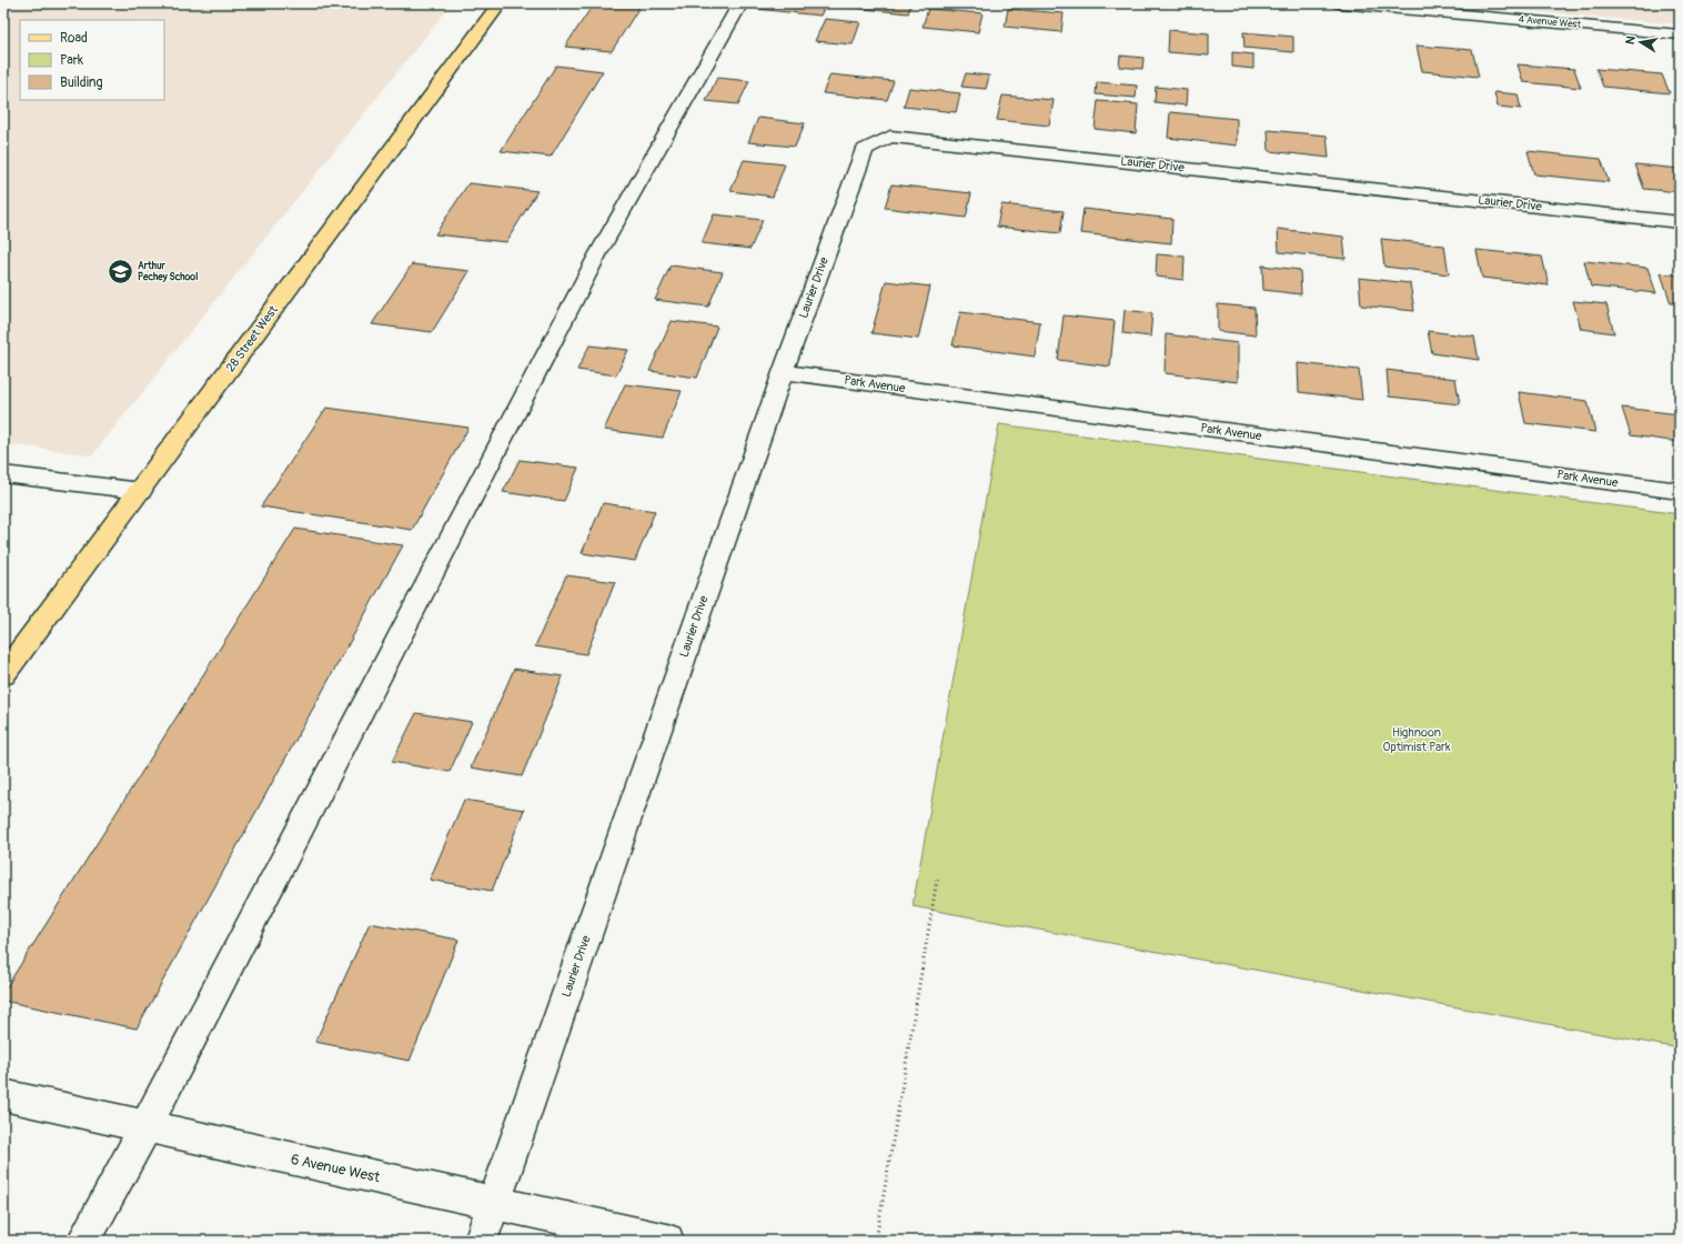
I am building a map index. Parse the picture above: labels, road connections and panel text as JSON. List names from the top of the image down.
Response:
{
  "streets": {
    "main road": ["28 Street West"],
    "street": [
      "4 Avenue West",
      "Laurier Drive",
      "Park Avenue",
      "6 Avenue West"
    ]
  },
  "crossings": [
    ["Laurier Drive", "Park Avenue"],
    ["Laurier Drive", "6 Avenue West"]
  ],
  "parks": ["Highnoon Optimist Park"],
  "places": {
    "school or university": ["Arthur Pechey School"]
  },
  "legend": ["Road", "Park", "Building"],
  "north": "left"
}
